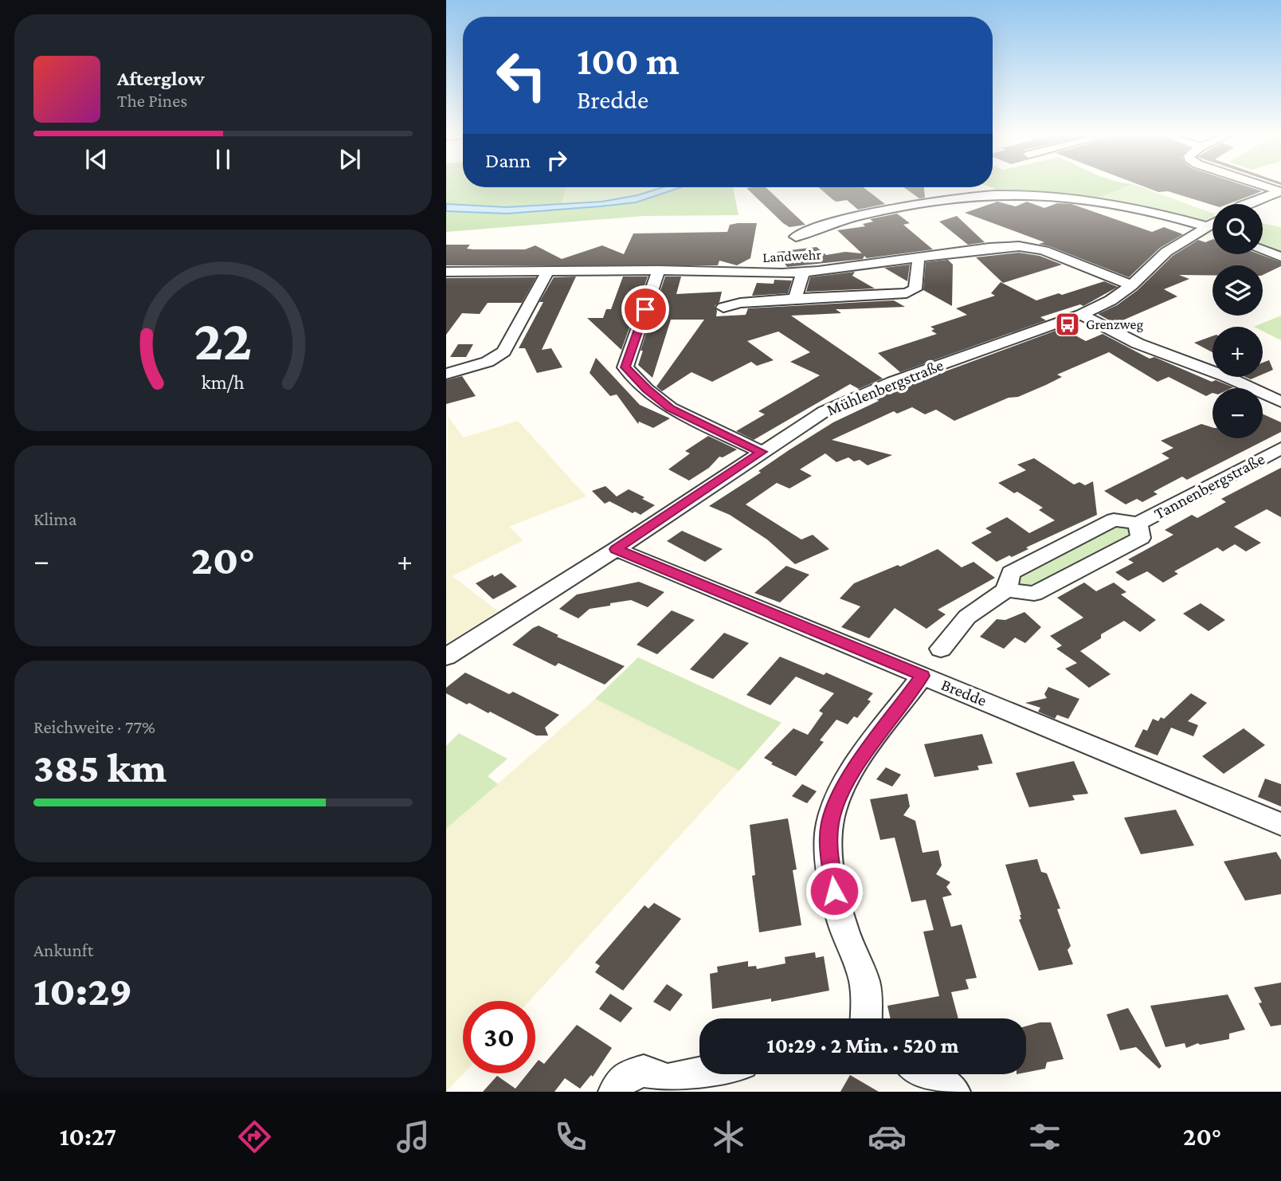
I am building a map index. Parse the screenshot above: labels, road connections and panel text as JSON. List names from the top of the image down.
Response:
{
  "streets": {
    "street": [
      "Landwehr",
      "Mühlenbergstraße",
      "Tannenbergstraße",
      "Bredde"
    ]
  },
  "crossings": [
    ["Landwehr", "Mühlenbergstraße"],
    ["Mühlenbergstraße", "Bredde"]
  ],
  "places": {
    "bus stop": ["Grenzweg"]
  },
  "page": {
    "turn": ["100 m", "Bredde"],
    "song": ["Afterglow", "The Pines"],
    "then": "Dann",
    "map_buttons": ["+", "−"],
    "tile": [
      "Klima",
      ["Reichweite · 77%", "385 km"],
      ["Ankunft", "10:29"]
    ],
    "heat": ["−", "20°", "+"],
    "limit": "30",
    "trip": "10:29 · 2 Min. · 520 m",
    "tabs": ["10:27", "20°"],
    "gauge": ["22", "km/h"]
  }
}
